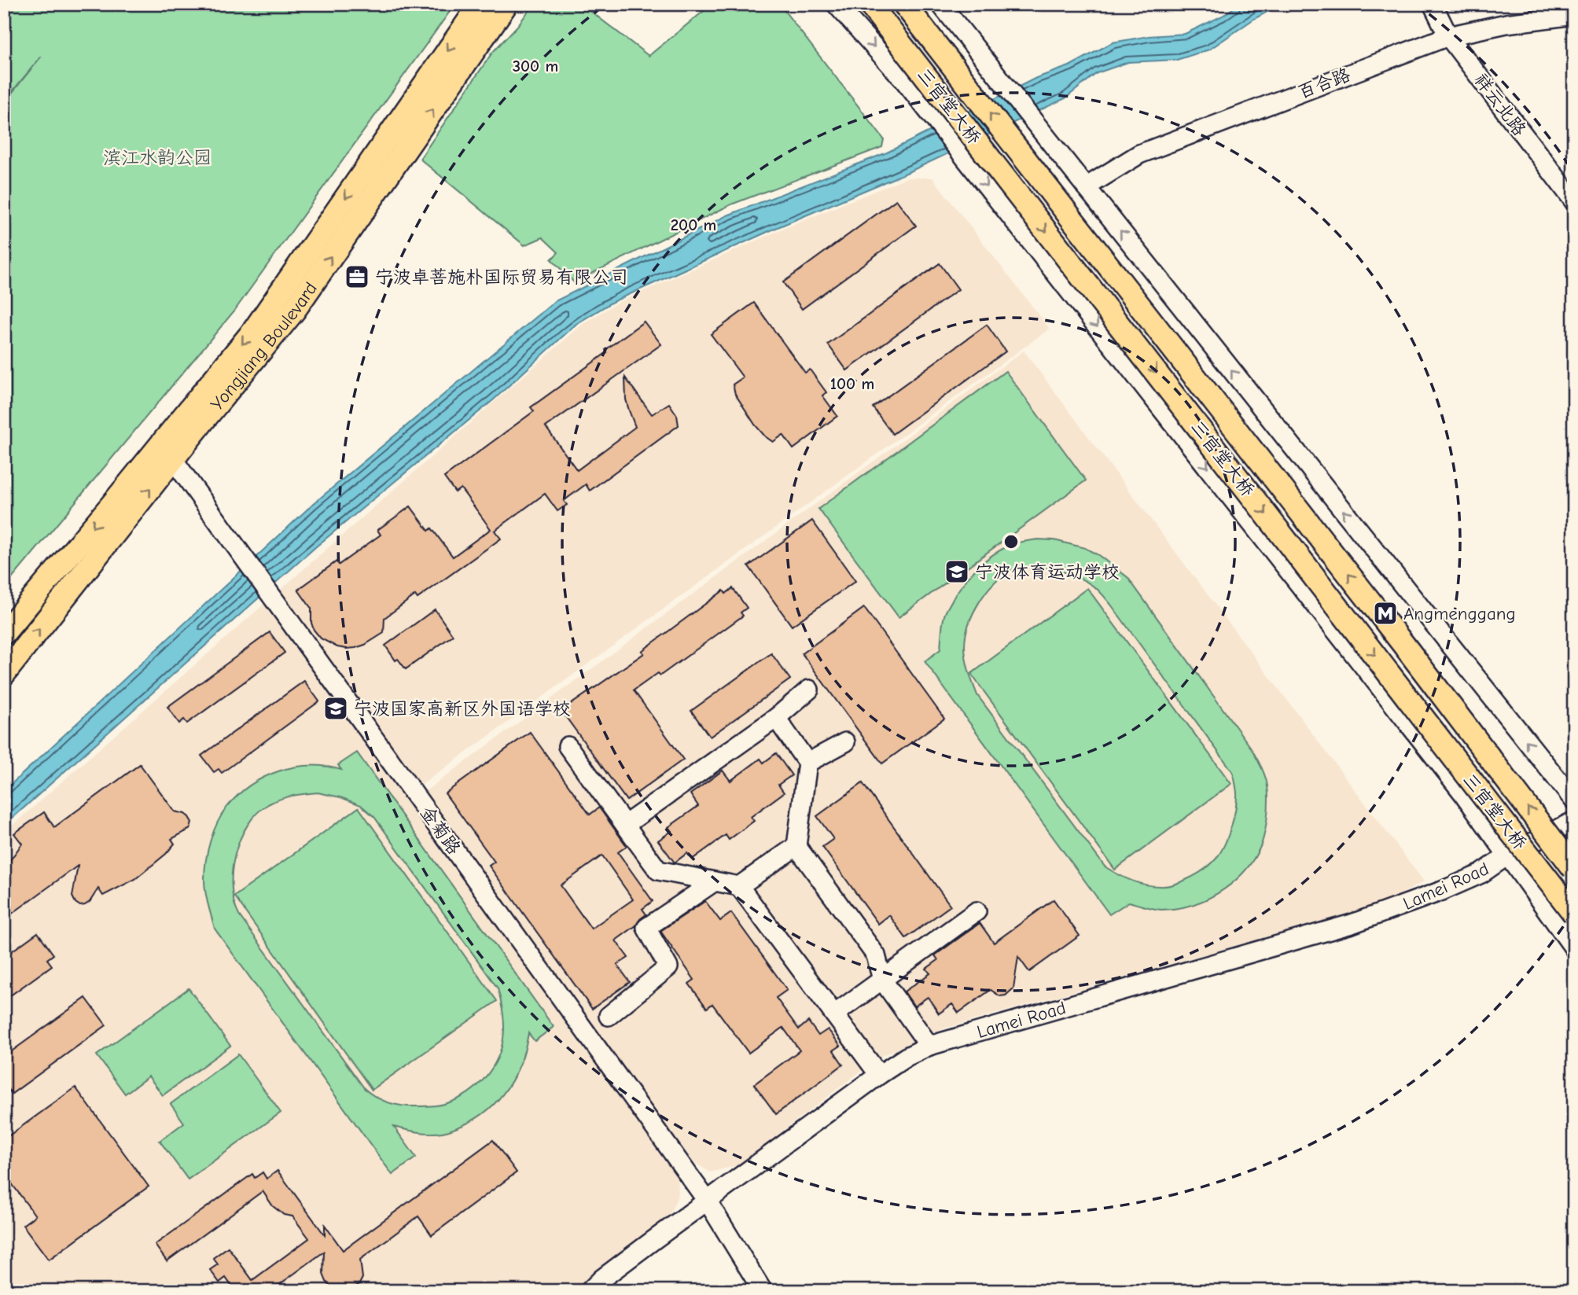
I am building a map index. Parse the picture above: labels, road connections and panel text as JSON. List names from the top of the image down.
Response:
{
  "streets": {
    "main road": ["三官堂大桥", "Yongjiang Boulevard"],
    "street": [
      "百合路",
      "祥云北路",
      "金菊路",
      "Lamei Road"
    ]
  },
  "crossings": [
    ["百合路", "祥云北路"],
    ["Yongjiang Boulevard", "金菊路"],
    ["金菊路", "Lamei Road"]
  ],
  "parks": ["滨江水韵公园"],
  "places": {
    "office": ["宁波卓菩施朴国际贸易有限公司"],
    "school or university": ["宁波体育运动学校", "宁波国家高新区外国语学校"],
    "metro station": ["Angmenggang"]
  },
  "rings": ["300 m", "200 m", "100 m"]
}
